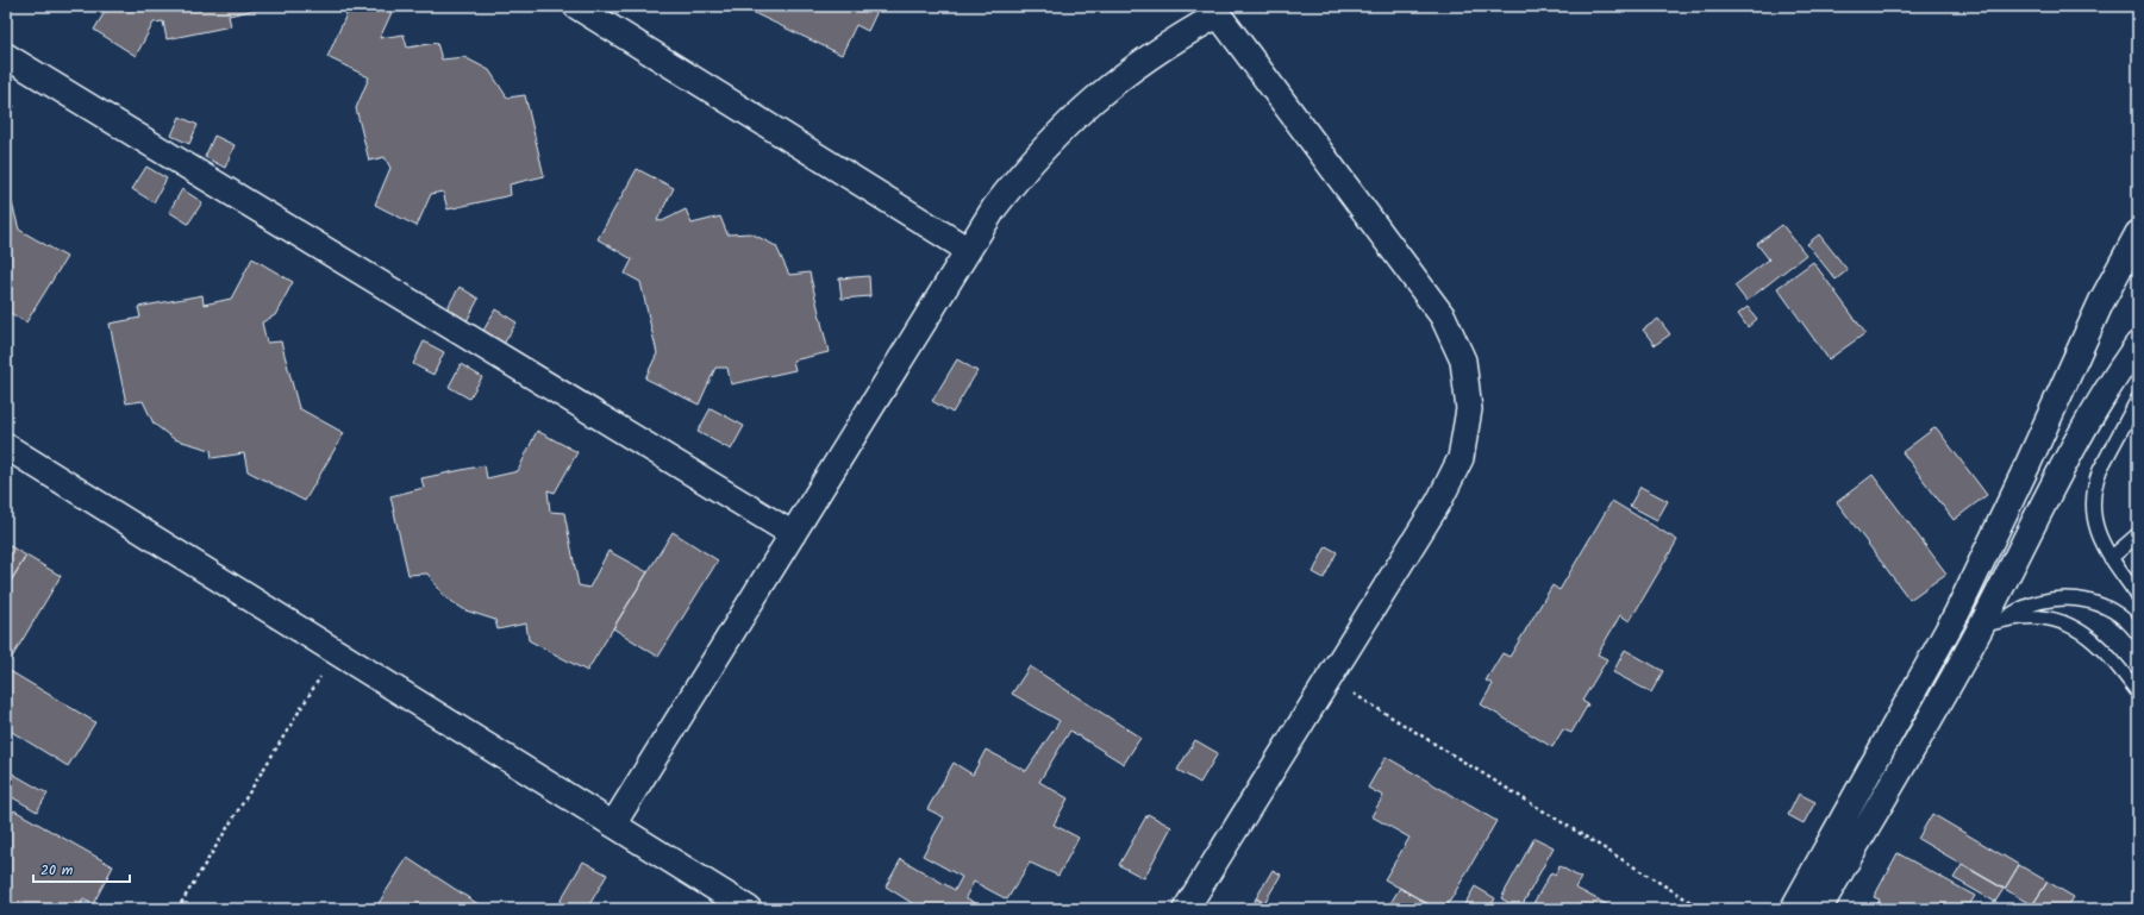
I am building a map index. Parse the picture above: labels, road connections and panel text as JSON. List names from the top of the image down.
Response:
{
  "scale_bar": "20 m"
}
